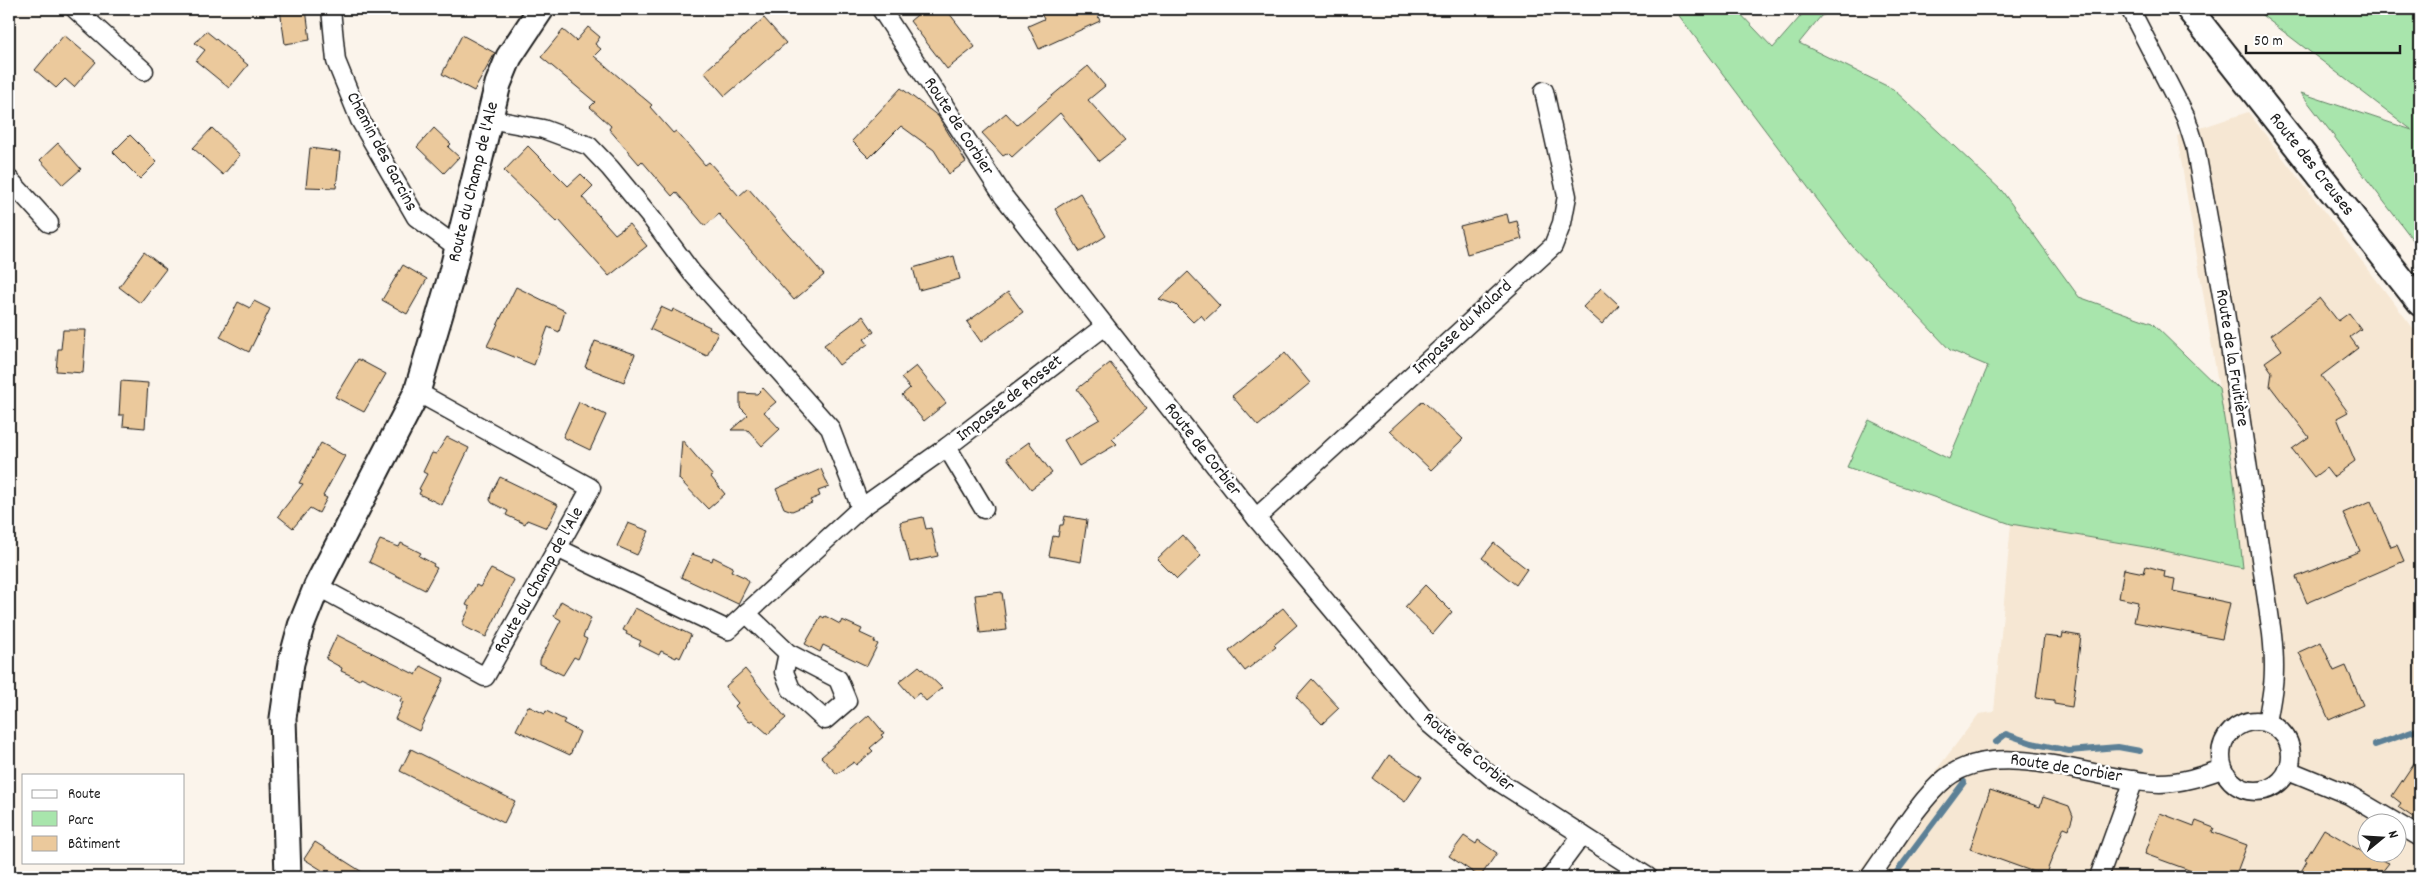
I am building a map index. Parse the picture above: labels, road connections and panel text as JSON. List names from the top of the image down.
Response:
{
  "streets": {
    "street": [
      "Route de Corbier",
      "Chemin des Garcins",
      "Route des Creuses",
      "Route du Champ de l'Ale",
      "Impasse du Molard",
      "Route de la Fruitière",
      "Impasse de Rosset"
    ]
  },
  "crossings": [
    ["Route de Corbier", "Impasse du Molard"],
    ["Route de Corbier", "Route de la Fruitière"],
    ["Route de Corbier", "Impasse de Rosset"],
    ["Chemin des Garcins", "Route du Champ de l'Ale"]
  ],
  "legend": ["Route", "Parc", "Bâtiment"],
  "scale_bar": "50 m",
  "north": "right"
}
